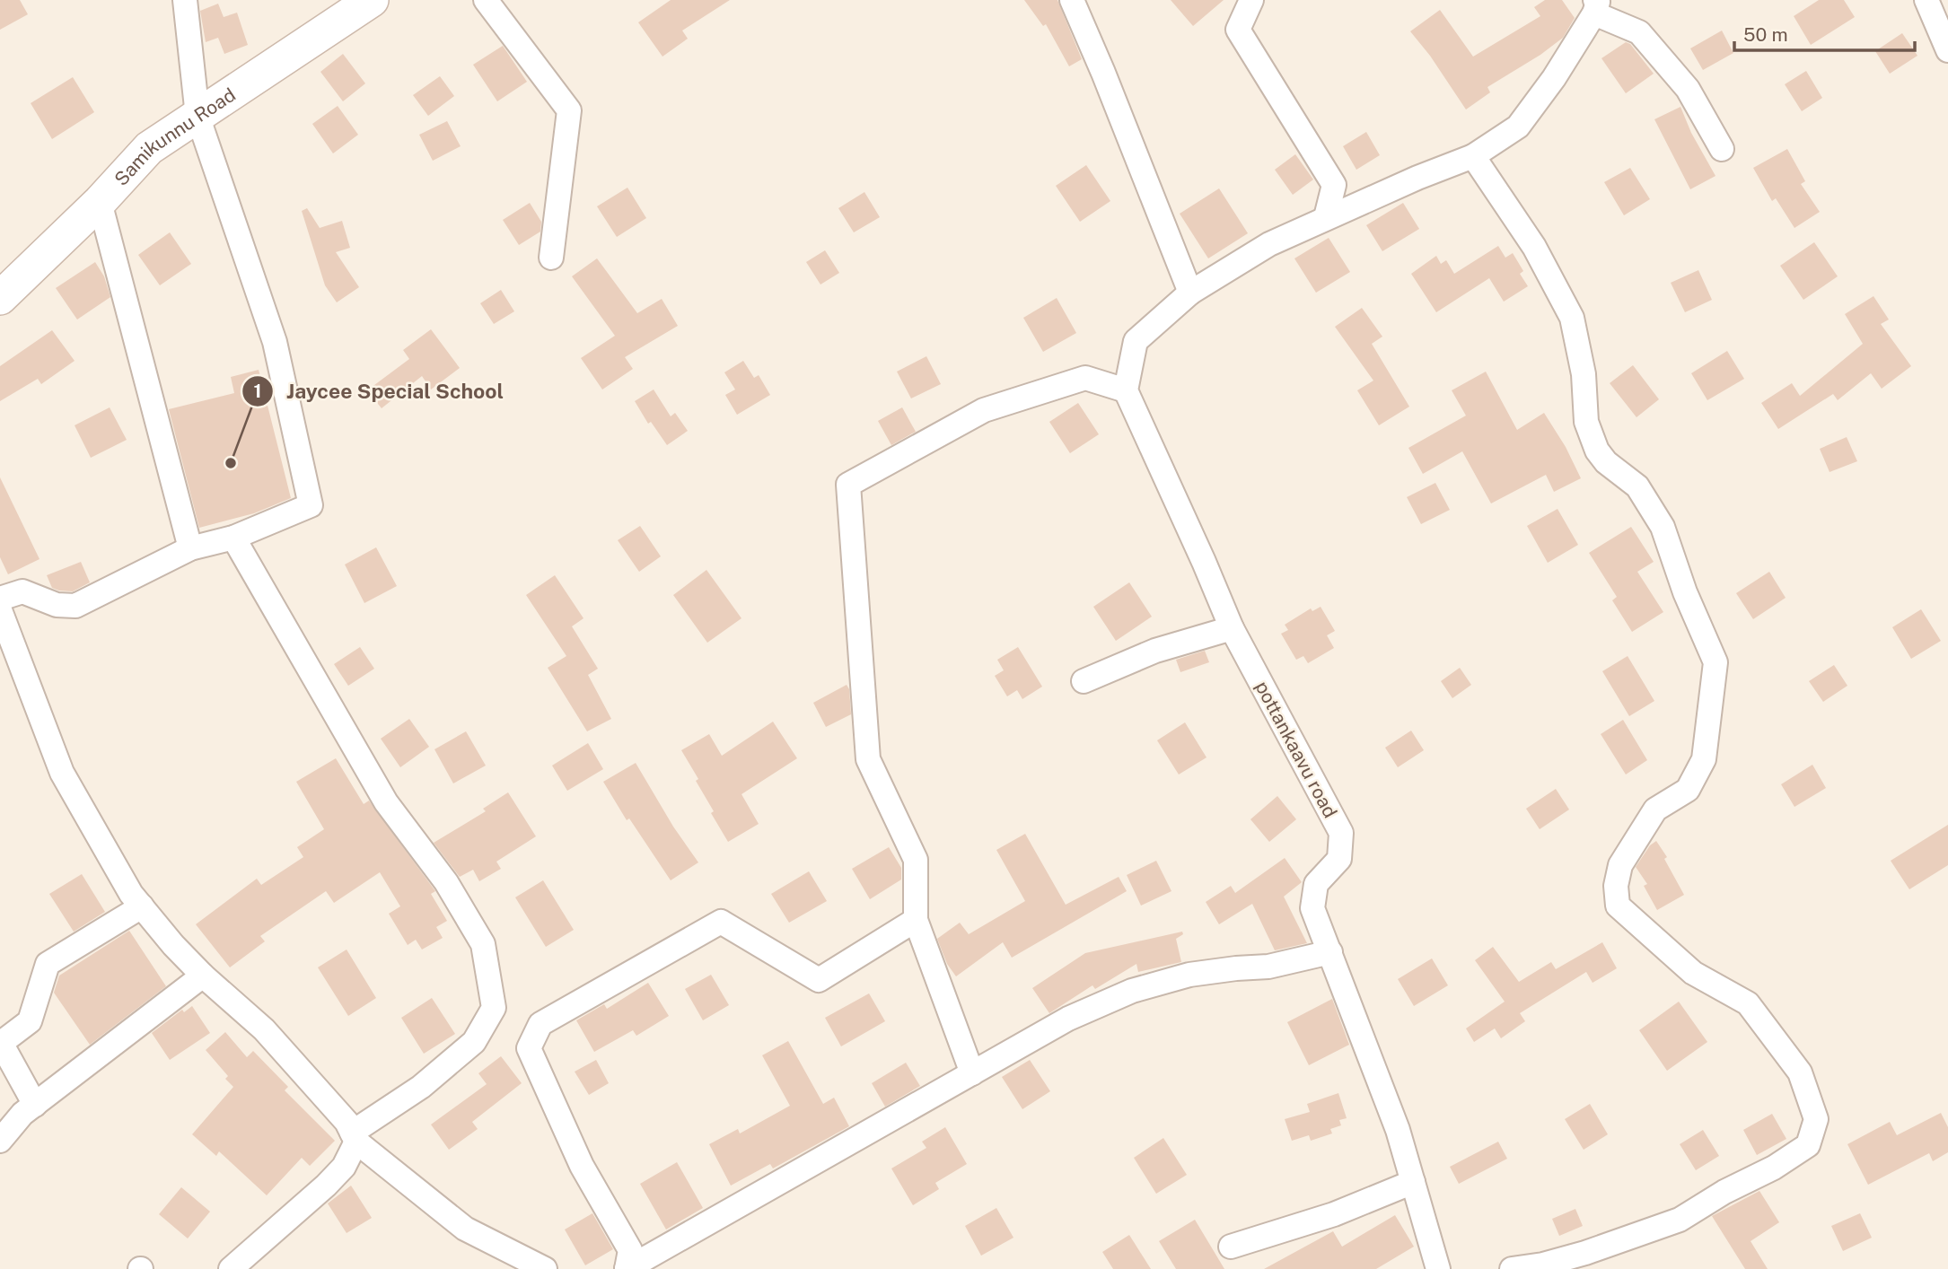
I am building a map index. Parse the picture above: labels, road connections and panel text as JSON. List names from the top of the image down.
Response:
{
  "streets": {
    "main road": ["Samikunnu Road"],
    "street": ["pottankaavu road"]
  },
  "places": ["Jaycee Special School"],
  "scale_bar": "50 m"
}
